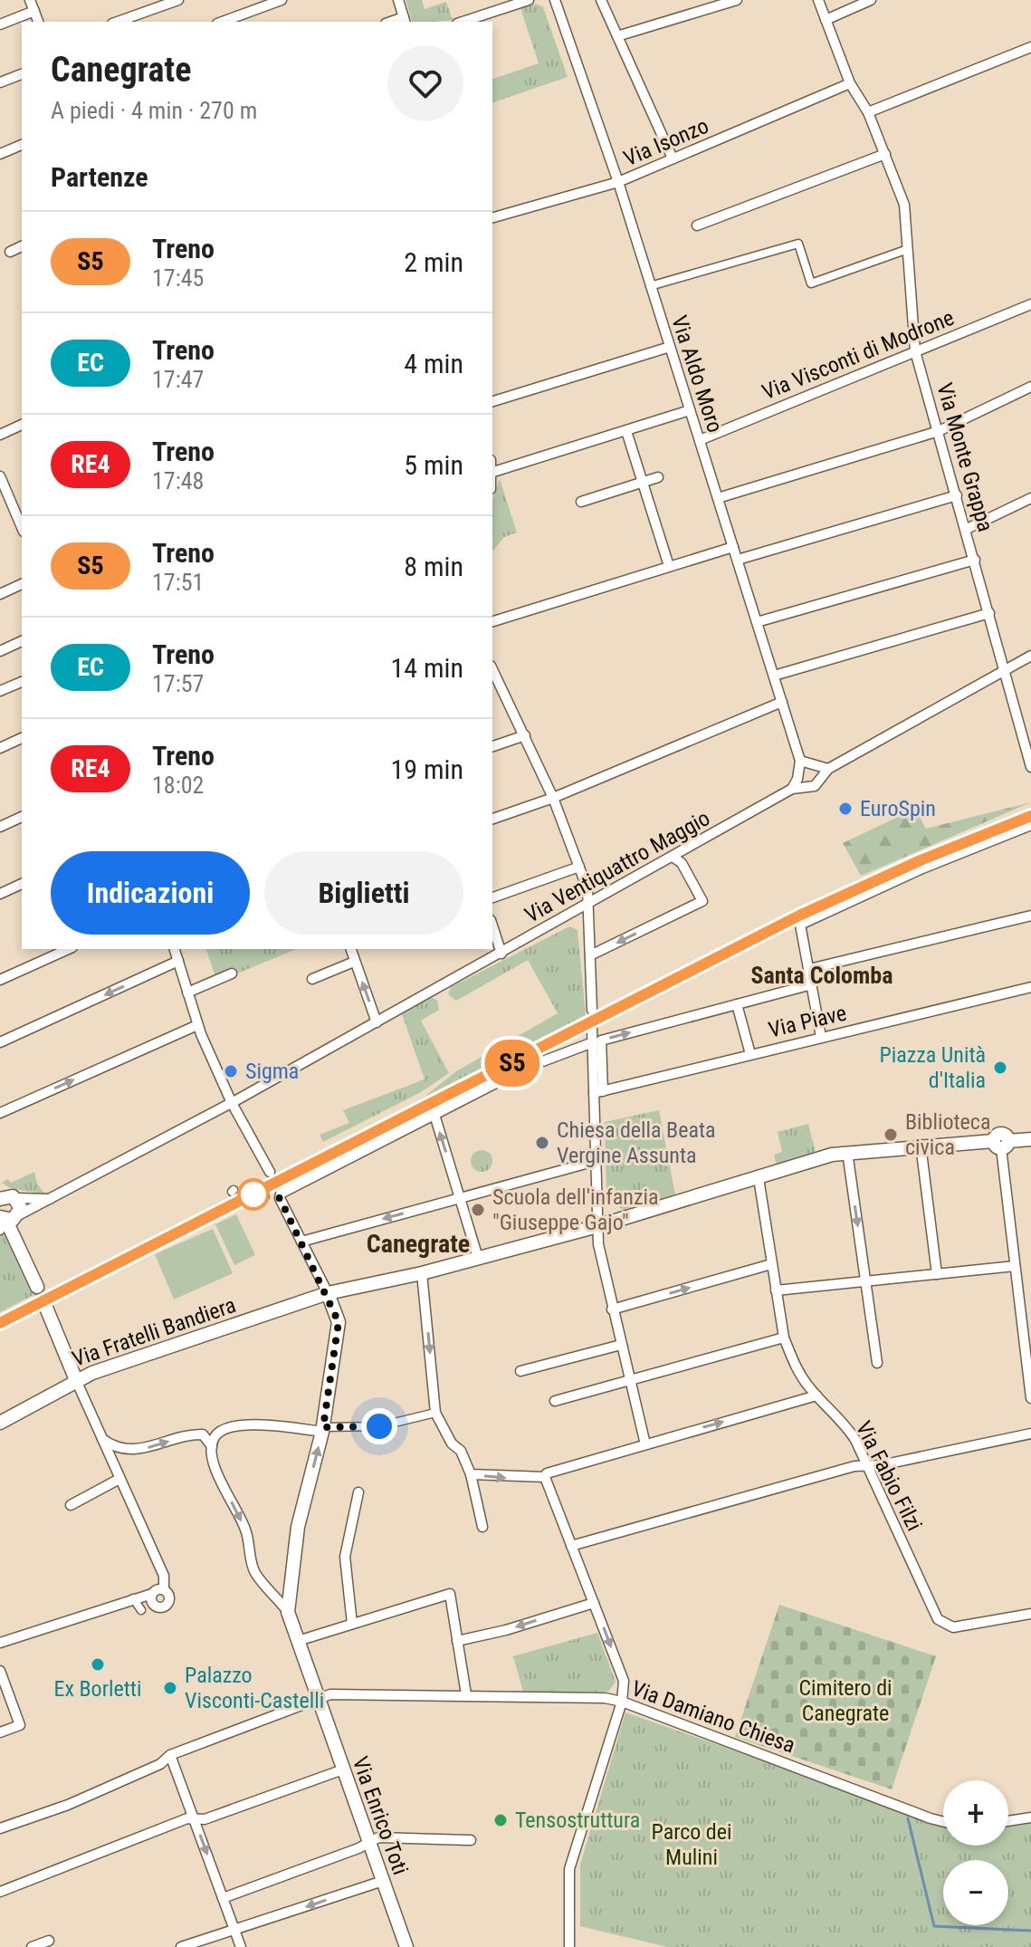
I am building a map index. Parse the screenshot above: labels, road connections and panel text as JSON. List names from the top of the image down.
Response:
{
  "streets": {
    "street": [
      "Via Isonzo",
      "Via Visconti di Modrone",
      "Via Aldo Moro",
      "Via Monte Grappa",
      "Via Ventiquattro Maggio",
      "Via Piave",
      "Via Fratelli Bandiera",
      "Via Fabio Filzi",
      "Via Damiano Chiesa",
      "Via Enrico Toti"
    ]
  },
  "crossings": [
    ["Via Isonzo", "Via Aldo Moro"],
    ["Via Isonzo", "Via Monte Grappa"],
    ["Via Visconti di Modrone", "Via Aldo Moro"],
    ["Via Visconti di Modrone", "Via Monte Grappa"],
    ["Via Fratelli Bandiera", "Via Fabio Filzi"],
    ["Via Damiano Chiesa", "Via Enrico Toti"]
  ],
  "districts": ["Santa Colomba", "Canegrate"],
  "parks": ["Cimitero di Canegrate", "Parco dei Mulini"],
  "places": [
    "EuroSpin",
    "Piazza Unità d'Italia",
    "Sigma",
    "Biblioteca civica",
    "Chiesa della Beata Vergine Assunta",
    "Scuola dell'infanzia \"Giuseppe Gajo\"",
    "Ex Borletti",
    "Palazzo Visconti-Castelli",
    "Tensostruttura"
  ],
  "page": {
    "on_map": "S5",
    "heading": [
      ["Canegrate", "A piedi · 4 min · 270 m"],
      "Partenze"
    ],
    "list": [
      {
        "mark": "S5",
        "name": "Treno",
        "note": "17:45",
        "value": "2 min"
      },
      {
        "mark": "EC",
        "name": "Treno",
        "note": "17:47",
        "value": "4 min"
      },
      {
        "mark": "RE4",
        "name": "Treno",
        "note": "17:48",
        "value": "5 min"
      },
      {
        "mark": "S5",
        "name": "Treno",
        "note": "17:51",
        "value": "8 min"
      },
      {
        "mark": "EC",
        "name": "Treno",
        "note": "17:57",
        "value": "14 min"
      },
      {
        "mark": "RE4",
        "name": "Treno",
        "note": "18:02",
        "value": "19 min"
      }
    ],
    "buttons": ["Indicazioni", "Biglietti"],
    "map_buttons": ["+", "−"]
  }
}
